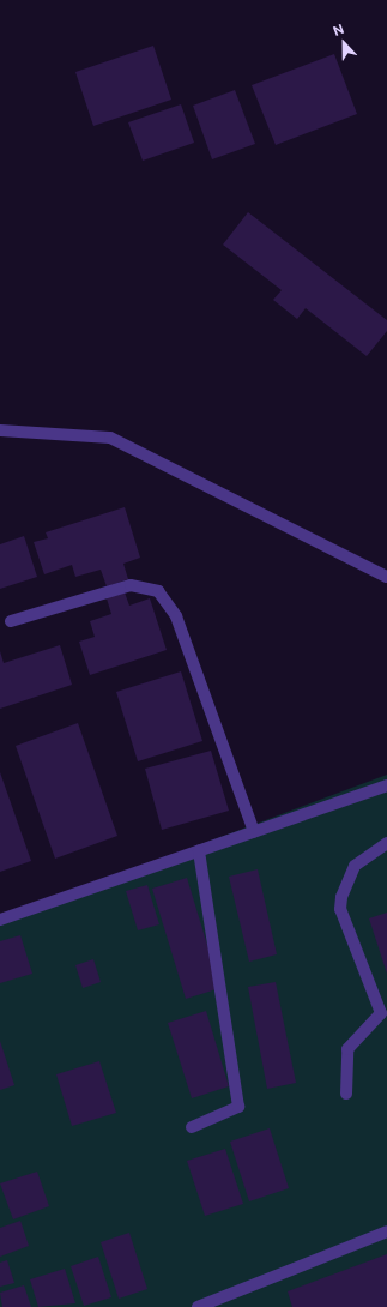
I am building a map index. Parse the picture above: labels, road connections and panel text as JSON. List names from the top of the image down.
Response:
{
  "north": "top"
}
